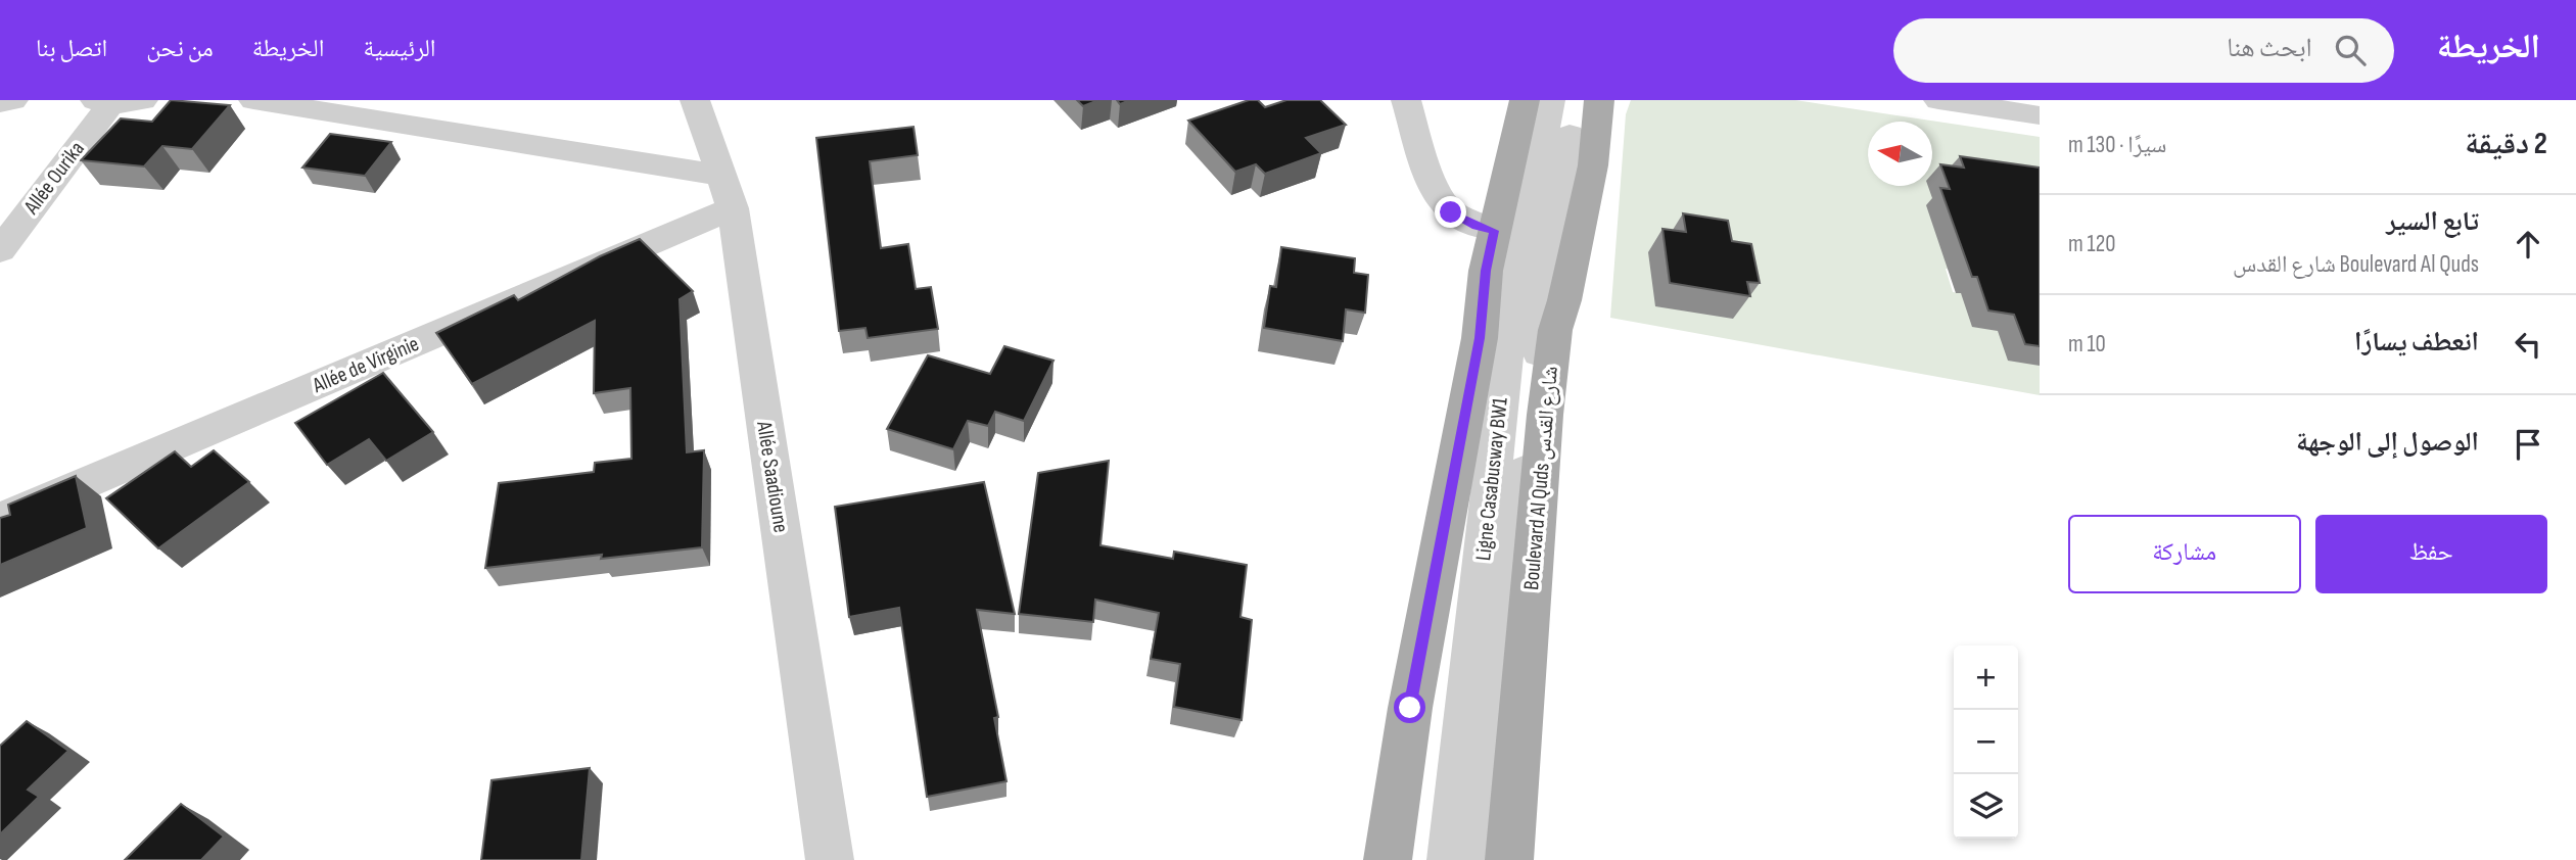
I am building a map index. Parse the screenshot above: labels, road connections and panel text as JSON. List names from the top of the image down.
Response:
{
  "streets": {
    "main road": ["Boulevard Al Quds شارع القدس"],
    "street": [
      "Allée Ourika",
      "Allée de Virginie",
      "Allée Saadioune",
      "Ligne Casabusway BW1"
    ]
  },
  "crossings": [
    ["Allée de Virginie", "Allée Saadioune"]
  ],
  "north": "left",
  "page": {
    "header": "الخريطة",
    "search": "ابحث هنا",
    "nav": [
      "الرئيسية",
      "الخريطة",
      "من نحن",
      "اتصل بنا"
    ],
    "heading": ["2 دقيقة", "سيرًا · 130 m"],
    "list": [
      ["تابع السير", "Boulevard Al Quds شارع القدس", "120 m"],
      ["انعطف يسارًا", "10 m"],
      "الوصول إلى الوجهة"
    ],
    "buttons": ["حفظ", "مشاركة"],
    "map_buttons": ["+", "−"]
  }
}
